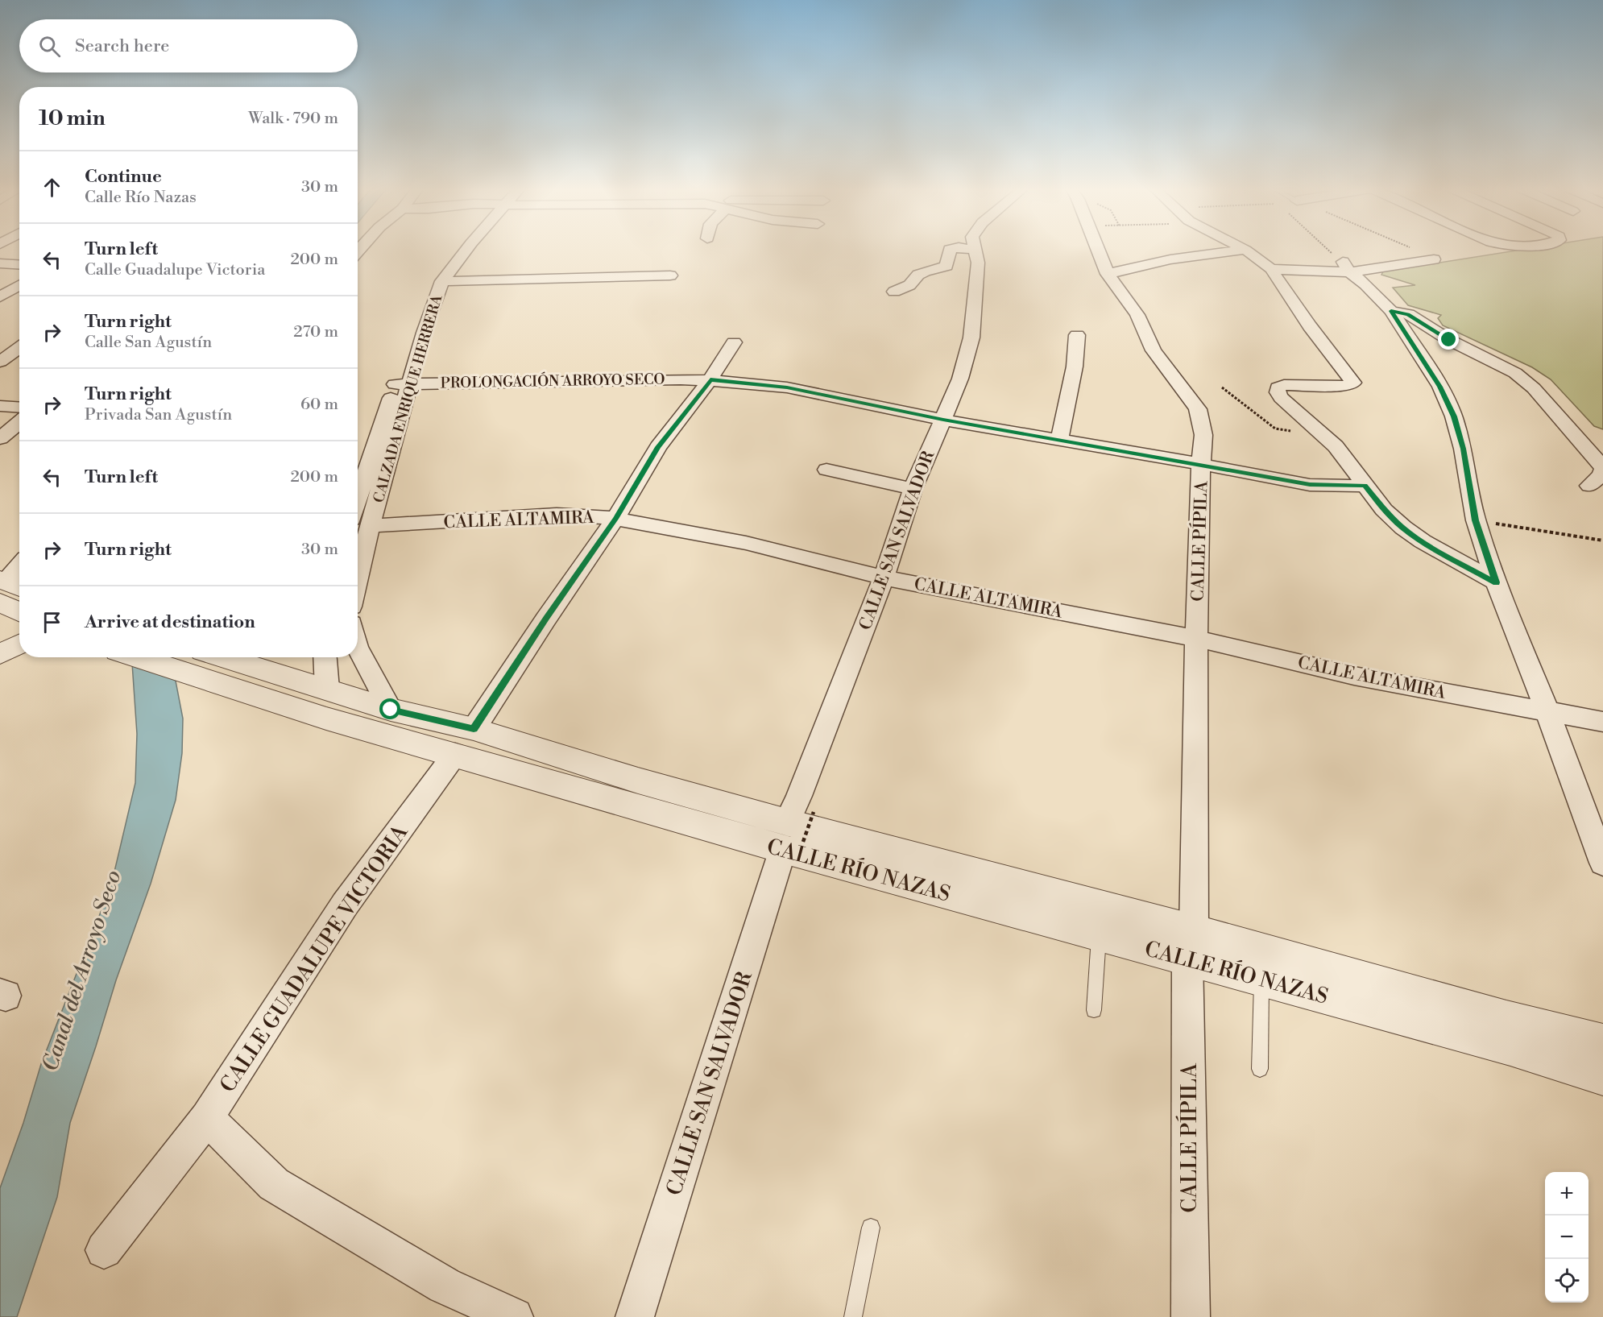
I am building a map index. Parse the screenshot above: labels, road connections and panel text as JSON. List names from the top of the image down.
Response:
{
  "streets": {
    "street": [
      "PROLONGACIÓN ARROYO SECO",
      "CALZADA ENRIQUE HERRERA",
      "CALLE ALTAMIRA",
      "CALLE SAN SALVADOR",
      "CALLE PÍPILA",
      "CALLE RÍO NAZAS",
      "CALLE GUADALUPE VICTORIA"
    ]
  },
  "crossings": [
    ["PROLONGACIÓN ARROYO SECO", "CALZADA ENRIQUE HERRERA"],
    ["PROLONGACIÓN ARROYO SECO", "CALLE SAN SALVADOR"],
    ["PROLONGACIÓN ARROYO SECO", "CALLE PÍPILA"],
    ["PROLONGACIÓN ARROYO SECO", "CALLE GUADALUPE VICTORIA"],
    ["CALZADA ENRIQUE HERRERA", "CALLE ALTAMIRA"],
    ["CALLE ALTAMIRA", "CALLE SAN SALVADOR"],
    ["CALLE ALTAMIRA", "CALLE PÍPILA"],
    ["CALLE ALTAMIRA", "CALLE GUADALUPE VICTORIA"],
    ["CALLE SAN SALVADOR", "CALLE RÍO NAZAS"],
    ["CALLE PÍPILA", "CALLE RÍO NAZAS"],
    ["CALLE RÍO NAZAS", "CALLE GUADALUPE VICTORIA"]
  ],
  "water": ["Canal del Arroyo Seco"],
  "page": {
    "search": "Search here",
    "heading": ["10 min", "Walk · 790 m"],
    "list": [
      ["Continue", "Calle Río Nazas", "30 m"],
      ["Turn left", "Calle Guadalupe Victoria", "200 m"],
      ["Turn right", "Calle San Agustín", "270 m"],
      ["Turn right", "Privada San Agustín", "60 m"],
      ["Turn left", "200 m"],
      ["Turn right", "30 m"],
      "Arrive at destination"
    ],
    "map_buttons": ["+", "−"]
  }
}
